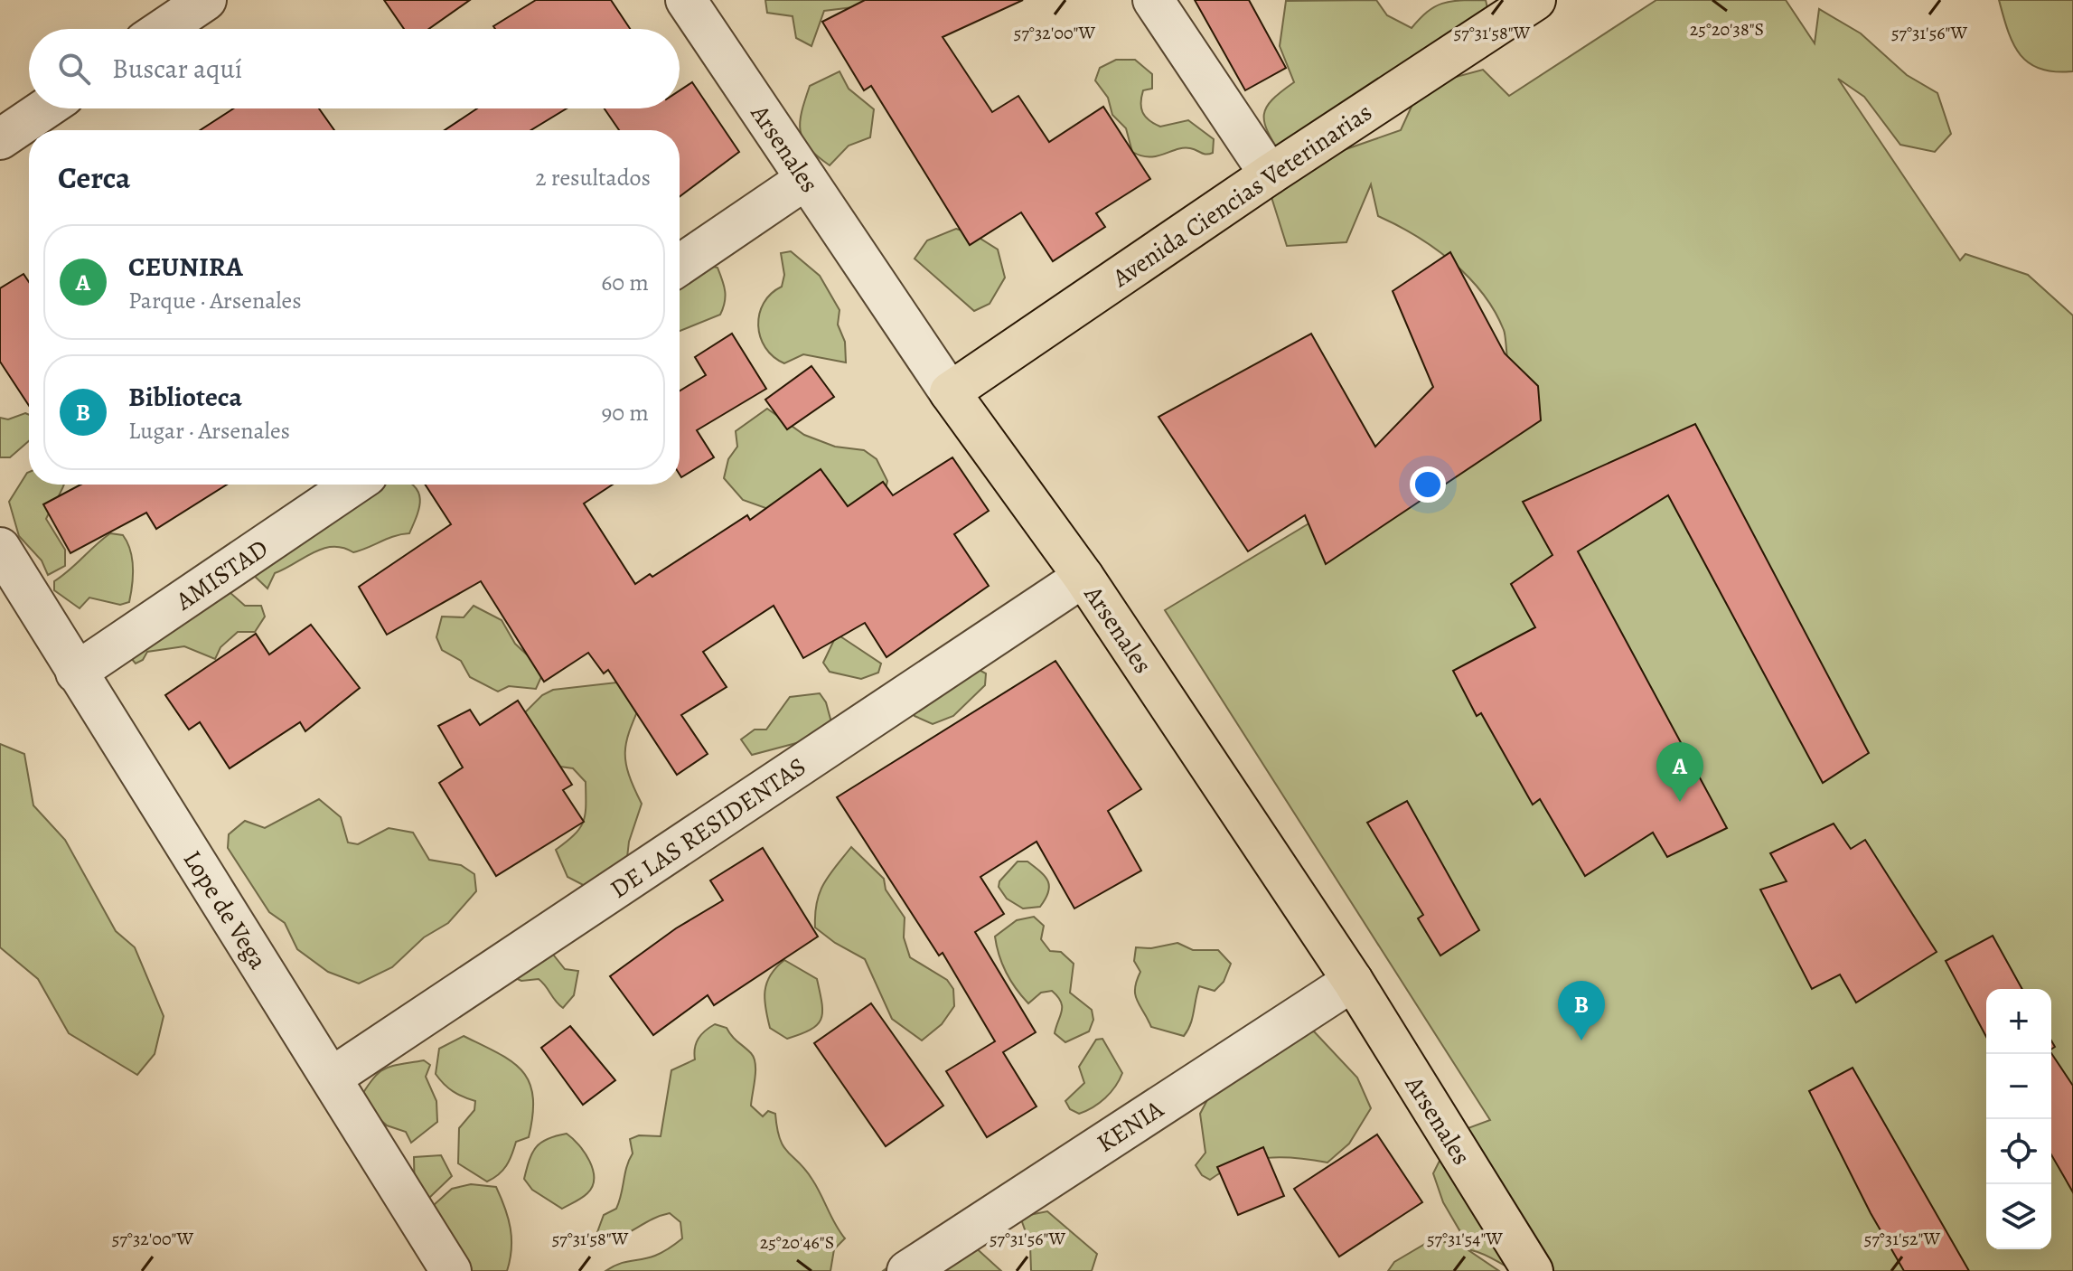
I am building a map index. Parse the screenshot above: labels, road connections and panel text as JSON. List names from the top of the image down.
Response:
{
  "streets": {
    "main road": ["Arsenales", "Avenida Ciencias Veterinarias"],
    "street": [
      "AMISTAD",
      "DE LAS RESIDENTAS",
      "Lope de Vega",
      "KENIA"
    ]
  },
  "crossings": [
    ["Arsenales", "Avenida Ciencias Veterinarias"],
    ["Arsenales", "DE LAS RESIDENTAS"],
    ["Arsenales", "KENIA"],
    ["AMISTAD", "Lope de Vega"],
    ["DE LAS RESIDENTAS", "Lope de Vega"]
  ],
  "page": {
    "search": "Buscar aquí",
    "heading": ["Cerca", "2 resultados"],
    "list": [
      {
        "mark": "A",
        "name": "CEUNIRA",
        "note": "Parque · Arsenales",
        "value": "60 m"
      },
      {
        "mark": "B",
        "name": "Biblioteca",
        "note": "Lugar · Arsenales",
        "value": "90 m"
      }
    ],
    "pins": ["A", "B"],
    "map_buttons": ["+", "−"]
  },
  "coordinates": [
    "25°20'38\"S",
    "57°32'00\"W",
    "57°31'58\"W",
    "57°31'56\"W",
    "57°31'54\"W",
    "57°31'52\"W",
    "25°20'46\"S"
  ]
}
